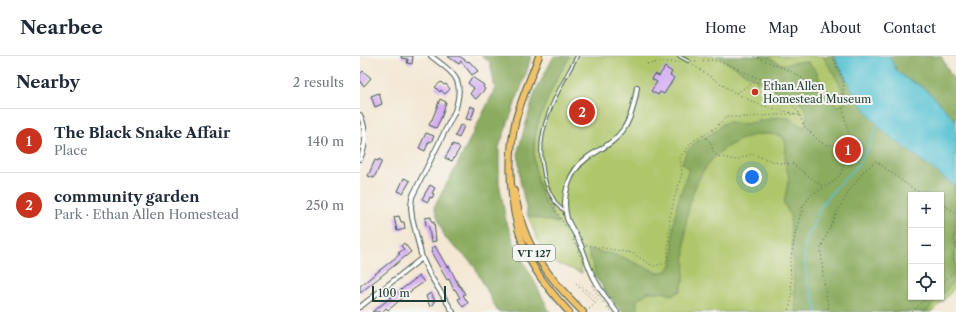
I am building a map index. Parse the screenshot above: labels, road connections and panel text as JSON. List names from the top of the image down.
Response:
{
  "streets": {
    "main road": ["VT 127"]
  },
  "places": ["Ethan Allen Homestead Museum"],
  "scale_bar": "100 m",
  "page": {
    "header": "Nearbee",
    "nav": [
      "Home",
      "Map",
      "About",
      "Contact"
    ],
    "heading": ["Nearby", "2 results"],
    "pins": ["2", "1"],
    "list": [
      {
        "mark": "1",
        "name": "The Black Snake Affair",
        "note": "Place",
        "value": "140 m"
      },
      {
        "mark": "2",
        "name": "community garden",
        "note": "Park · Ethan Allen Homestead",
        "value": "250 m"
      }
    ],
    "map_buttons": ["+", "−"],
    "scale": "100 m"
  }
}
